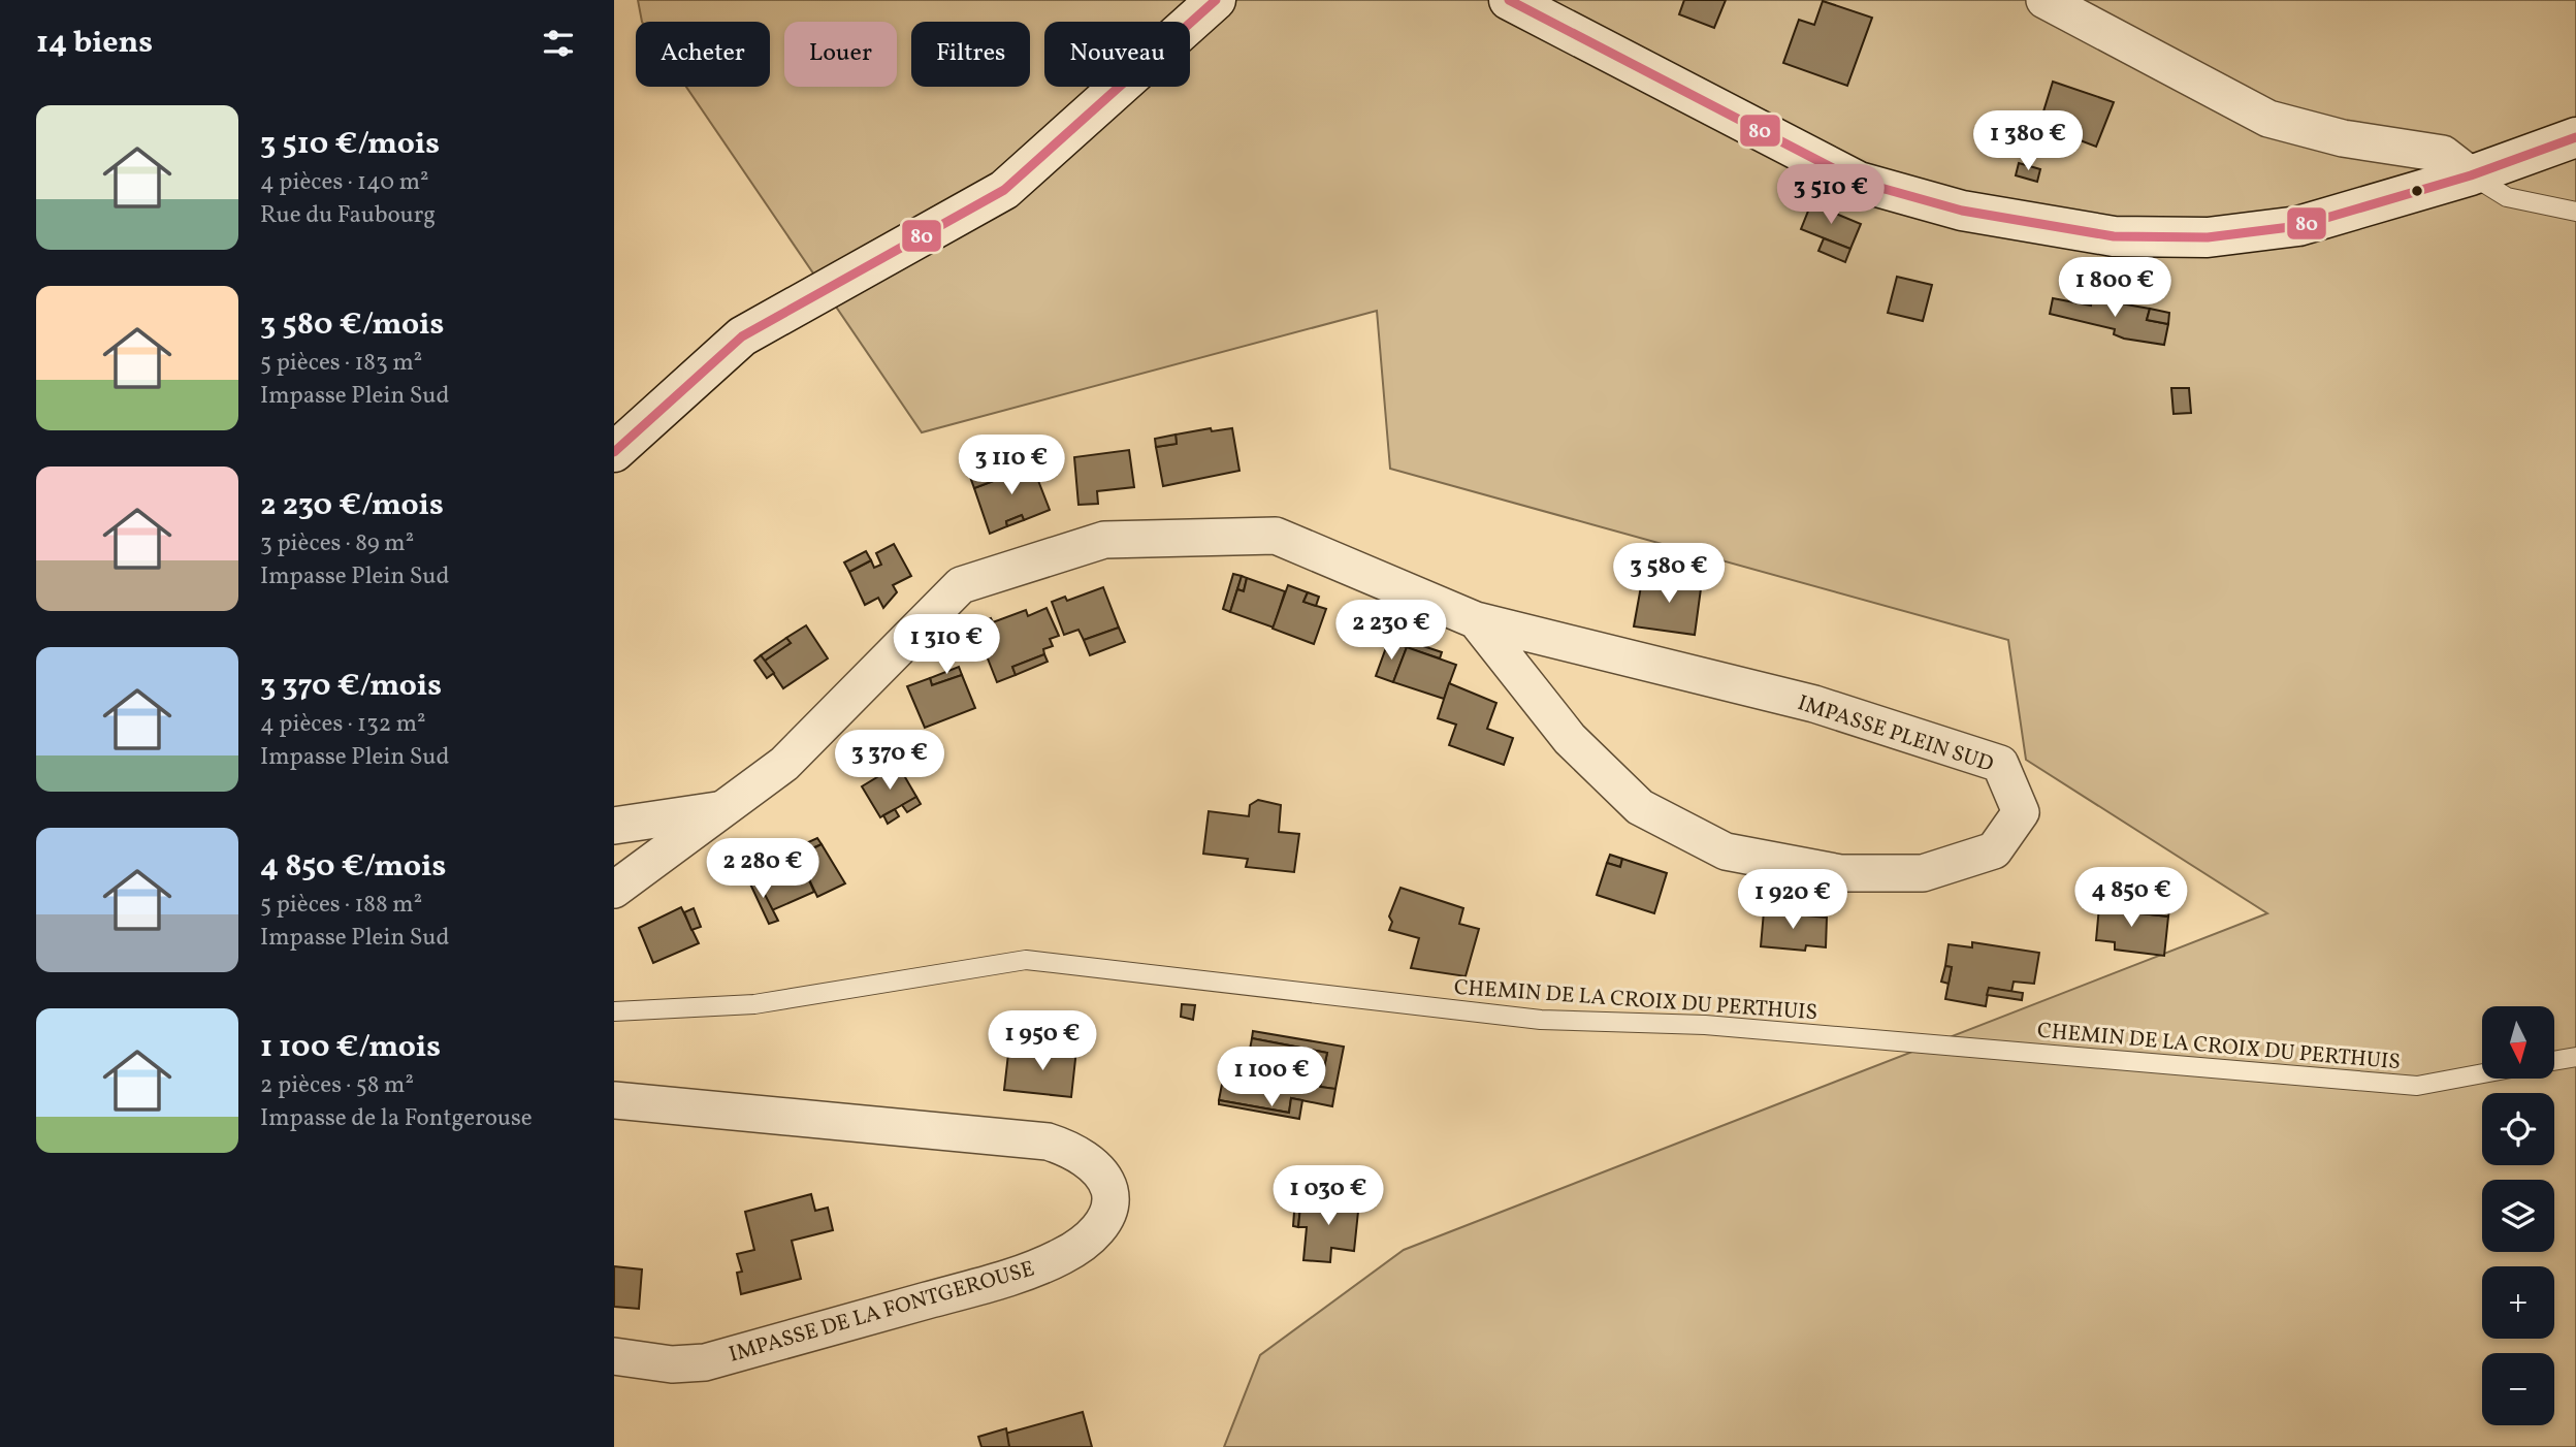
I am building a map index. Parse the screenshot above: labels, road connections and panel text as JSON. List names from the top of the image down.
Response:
{
  "streets": {
    "street": ["IMPASSE PLEIN SUD", "IMPASSE DE LA FONTGEROUSE"],
    "lane": ["CHEMIN DE LA CROIX DU PERTHUIS"]
  },
  "lines": ["transit line 80"],
  "north": "bottom",
  "page": {
    "heading": "14 biens",
    "chip": [
      "Acheter",
      "Louer",
      "Filtres",
      "Nouveau"
    ],
    "list": [
      {
        "name": "3 510 €/mois",
        "note": "4 pièces · 140 m² · Rue du Faubourg"
      },
      {
        "name": "3 580 €/mois",
        "note": "5 pièces · 183 m² · Impasse Plein Sud"
      },
      {
        "name": "2 230 €/mois",
        "note": "3 pièces · 89 m² · Impasse Plein Sud"
      },
      {
        "name": "3 370 €/mois",
        "note": "4 pièces · 132 m² · Impasse Plein Sud"
      },
      {
        "name": "4 850 €/mois",
        "note": "5 pièces · 188 m² · Impasse Plein Sud"
      },
      {
        "name": "1 100 €/mois",
        "note": "2 pièces · 58 m² · Impasse de la Fontgerouse"
      }
    ],
    "price": [
      "1 380 €",
      "3 510 €",
      "1 800 €",
      "3 110 €",
      "3 580 €",
      "2 230 €",
      "1 310 €",
      "3 370 €",
      "2 280 €",
      "4 850 €",
      "1 920 €",
      "1 950 €",
      "1 100 €",
      "1 030 €"
    ],
    "map_buttons": ["+", "−"]
  }
}
